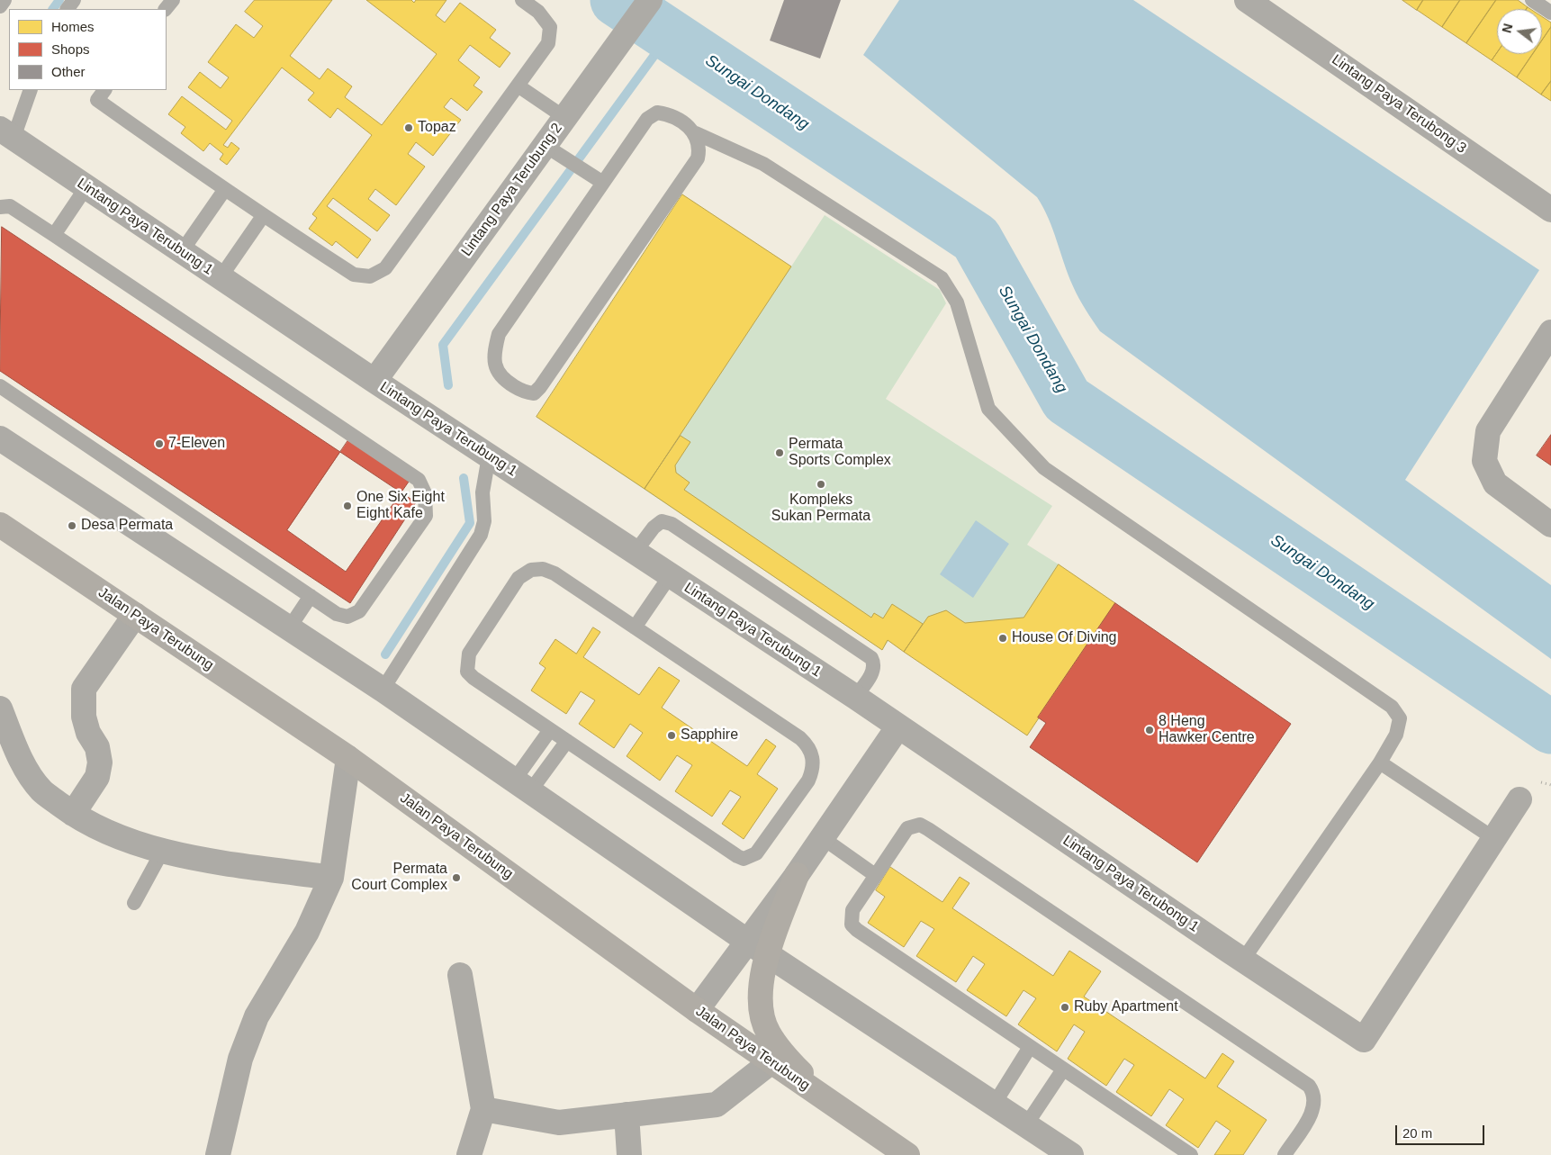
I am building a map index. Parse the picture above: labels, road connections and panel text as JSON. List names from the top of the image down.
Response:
{
  "streets": {
    "main road": ["Jalan Paya Terubung"],
    "street": [
      "Lintang Paya Terubong 3",
      "Lintang Paya Terubung 2",
      "Lintang Paya Terubung 1",
      "Lintang Paya Terubong 1"
    ]
  },
  "crossings": [
    ["Lintang Paya Terubung 2", "Lintang Paya Terubung 1"],
    ["Lintang Paya Terubung 1", "Lintang Paya Terubong 1"]
  ],
  "water": ["Sungai Dondang"],
  "places": [
    "Topaz",
    "7-Eleven",
    "Permata Sports Complex",
    "Kompleks Sukan Permata",
    "One Six Eight Eight Kafe",
    "Desa Permata",
    "House Of Diving",
    "8 Heng Hawker Centre",
    "Sapphire",
    "Permata Court Complex",
    "Ruby Apartment"
  ],
  "legend": ["Homes", "Shops", "Other"],
  "scale_bar": "20 m",
  "north": "left"
}
